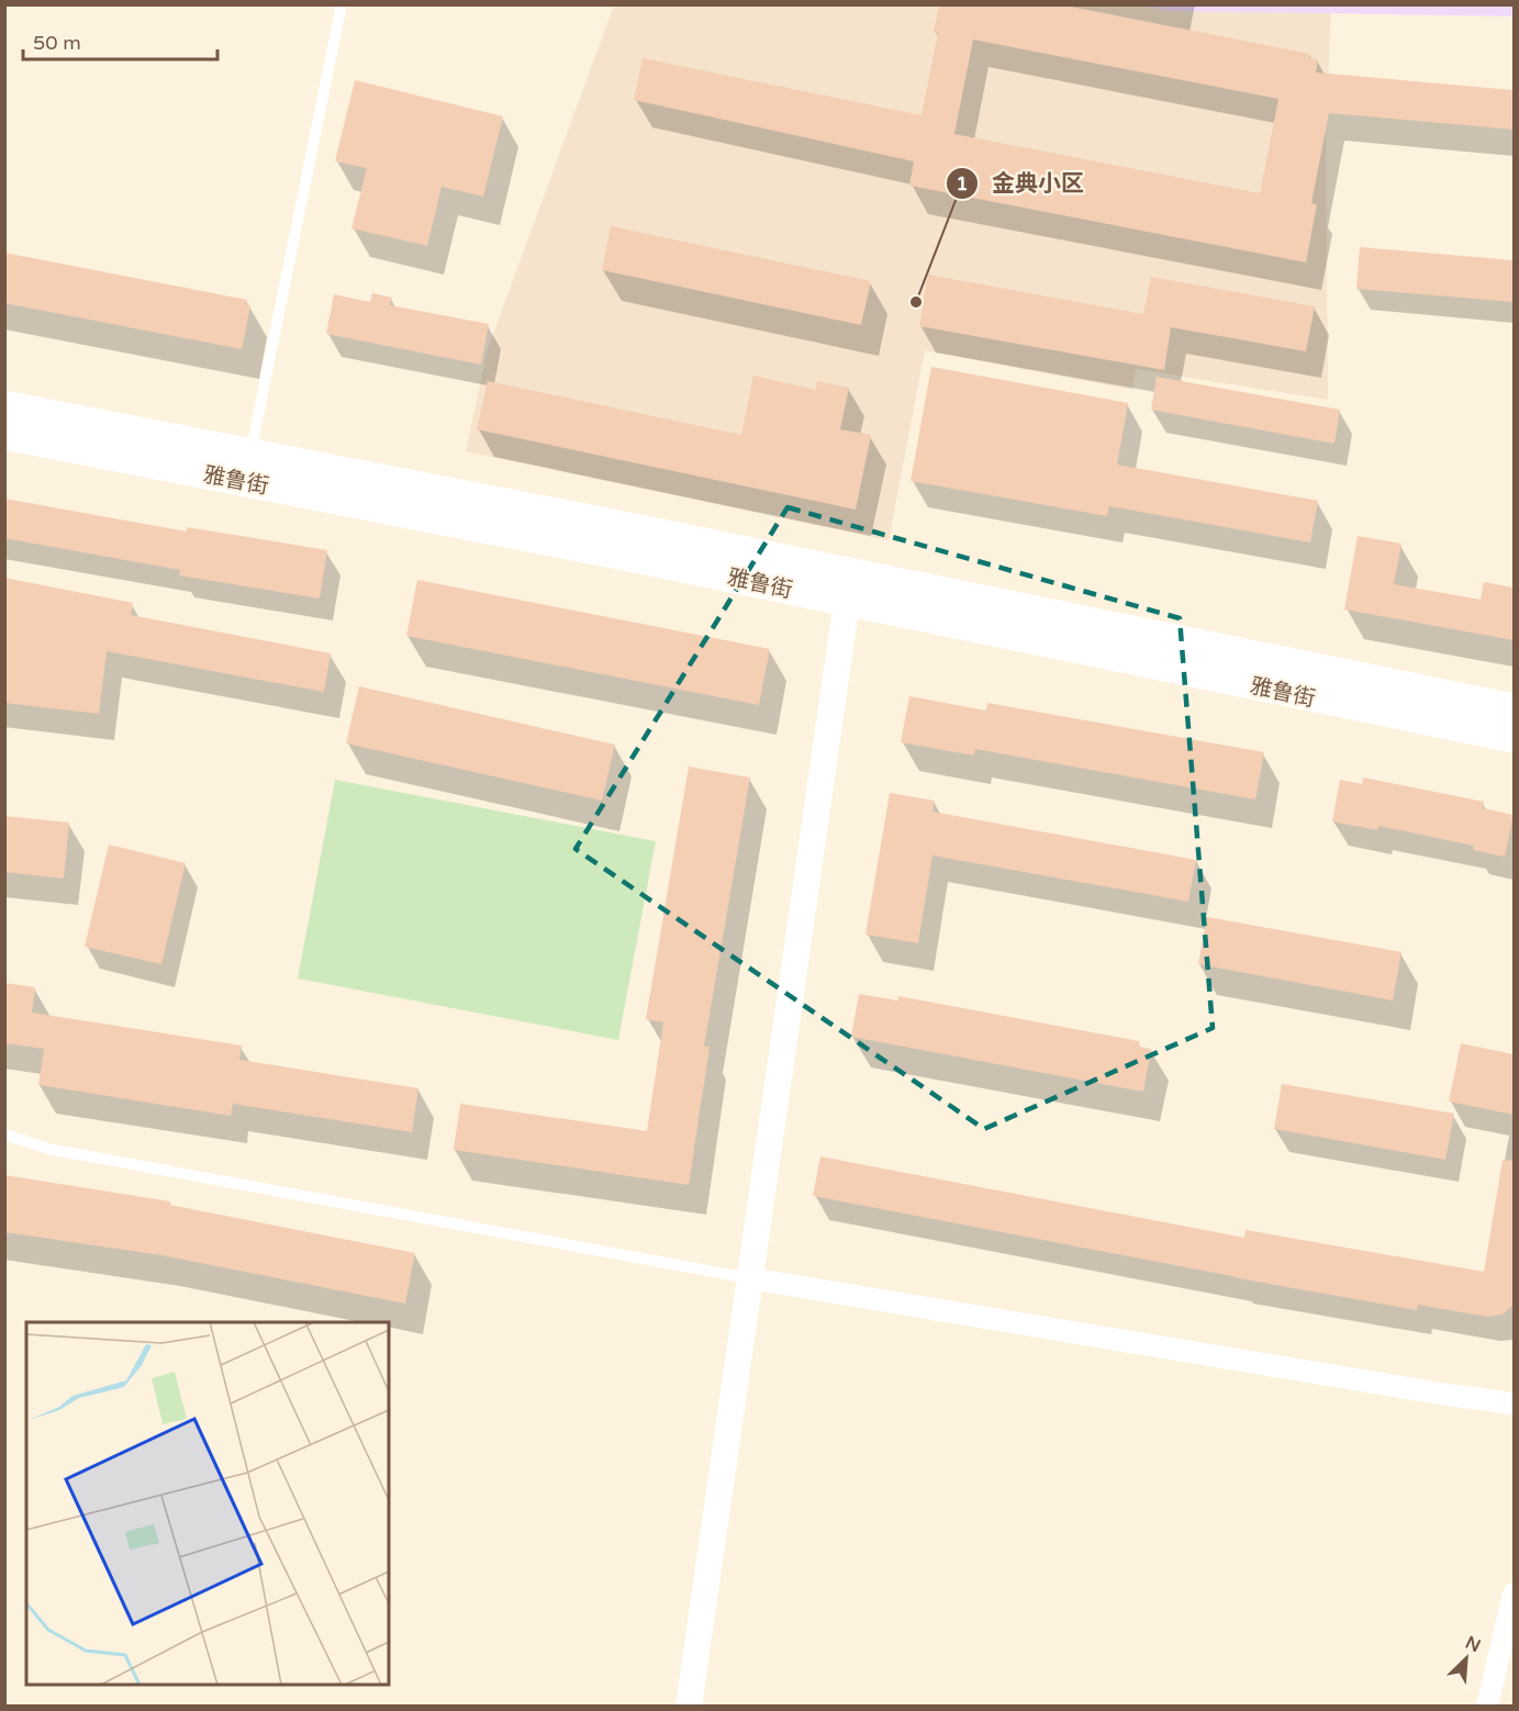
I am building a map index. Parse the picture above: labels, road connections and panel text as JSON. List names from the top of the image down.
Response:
{
  "streets": {
    "main road": ["雅鲁街"]
  },
  "places": ["金典小区"],
  "scale_bar": "50 m",
  "north": "top right"
}
